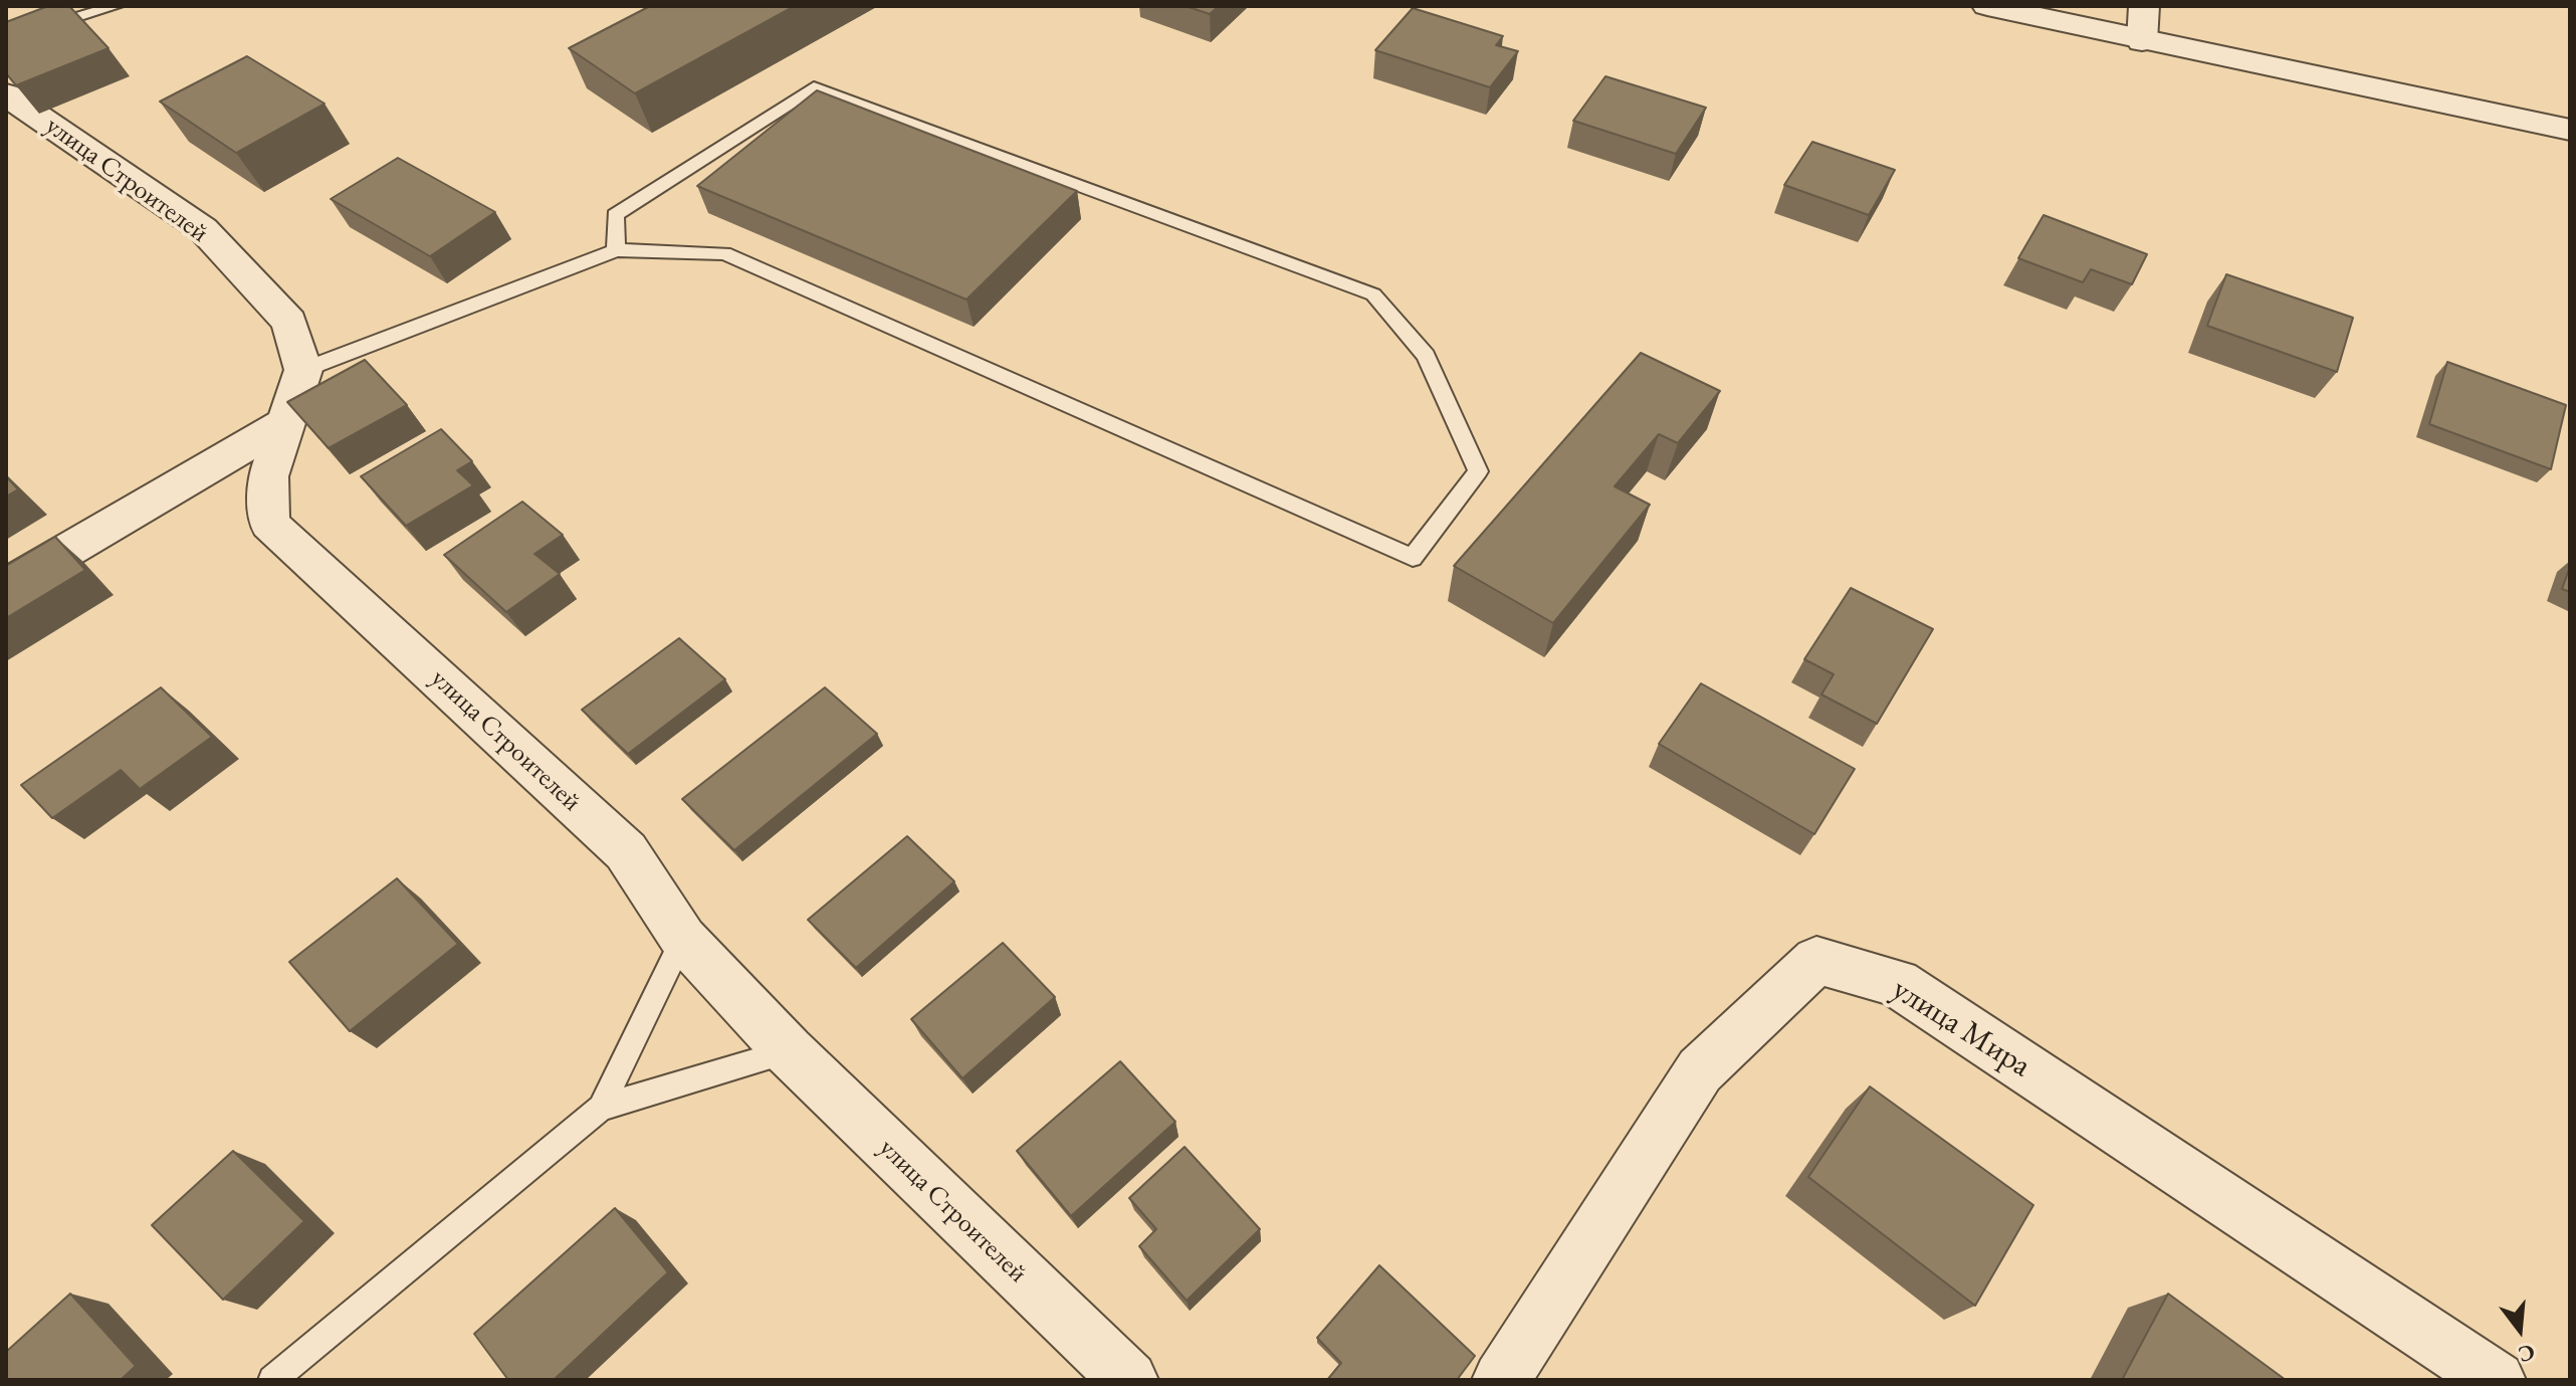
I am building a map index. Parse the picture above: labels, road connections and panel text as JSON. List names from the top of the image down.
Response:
{
  "streets": {
    "street": ["улица Строителей", "улица Мира"]
  },
  "north": "bottom"
}
